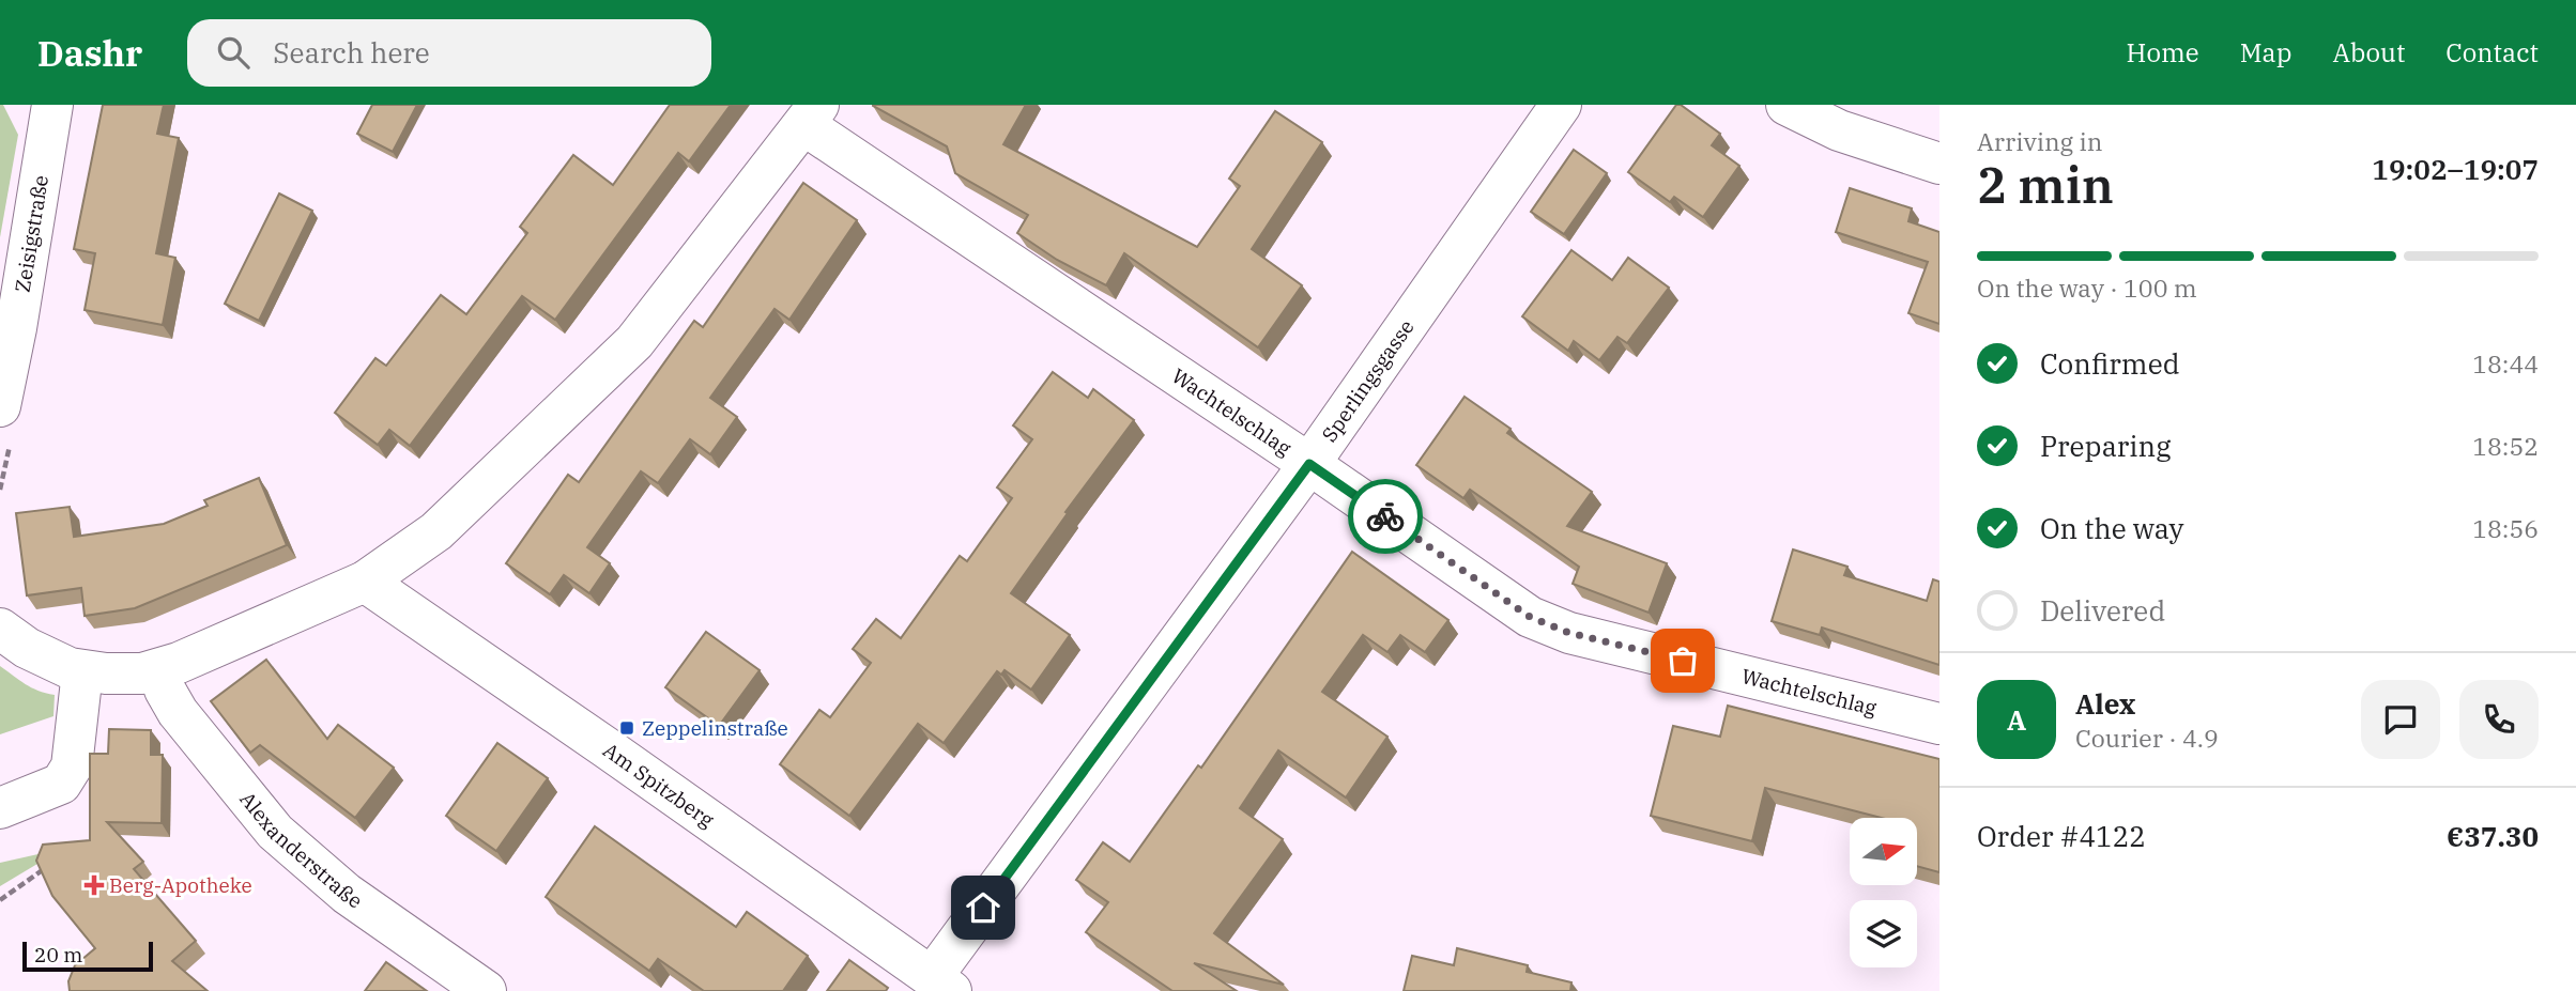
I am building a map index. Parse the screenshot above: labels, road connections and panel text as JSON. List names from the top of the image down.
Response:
{
  "streets": {
    "street": [
      "Zeisigstraße",
      "Sperlingsgasse",
      "Wachtelschlag",
      "Am Spitzberg",
      "Alexanderstraße"
    ]
  },
  "crossings": [
    ["Sperlingsgasse", "Wachtelschlag"],
    ["Sperlingsgasse", "Am Spitzberg"]
  ],
  "places": {
    "transit": ["Zeppelinstraße"],
    "health": ["Berg-Apotheke"]
  },
  "scale_bar": "20 m",
  "north": "right",
  "page": {
    "header": "Dashr",
    "search": "Search here",
    "nav": [
      "Home",
      "Map",
      "About",
      "Contact"
    ],
    "heading": ["2 min", "Arriving in", "19:02–19:07"],
    "panel": [
      "Alex",
      "Courier · 4.9",
      "Order #4122",
      "€37.30"
    ],
    "bar": "On the way · 100 m",
    "list": [
      ["Confirmed", "18:44"],
      ["Preparing", "18:52"],
      ["On the way", "18:56"],
      "Delivered"
    ],
    "round": "A",
    "scale": "20 m"
  }
}
